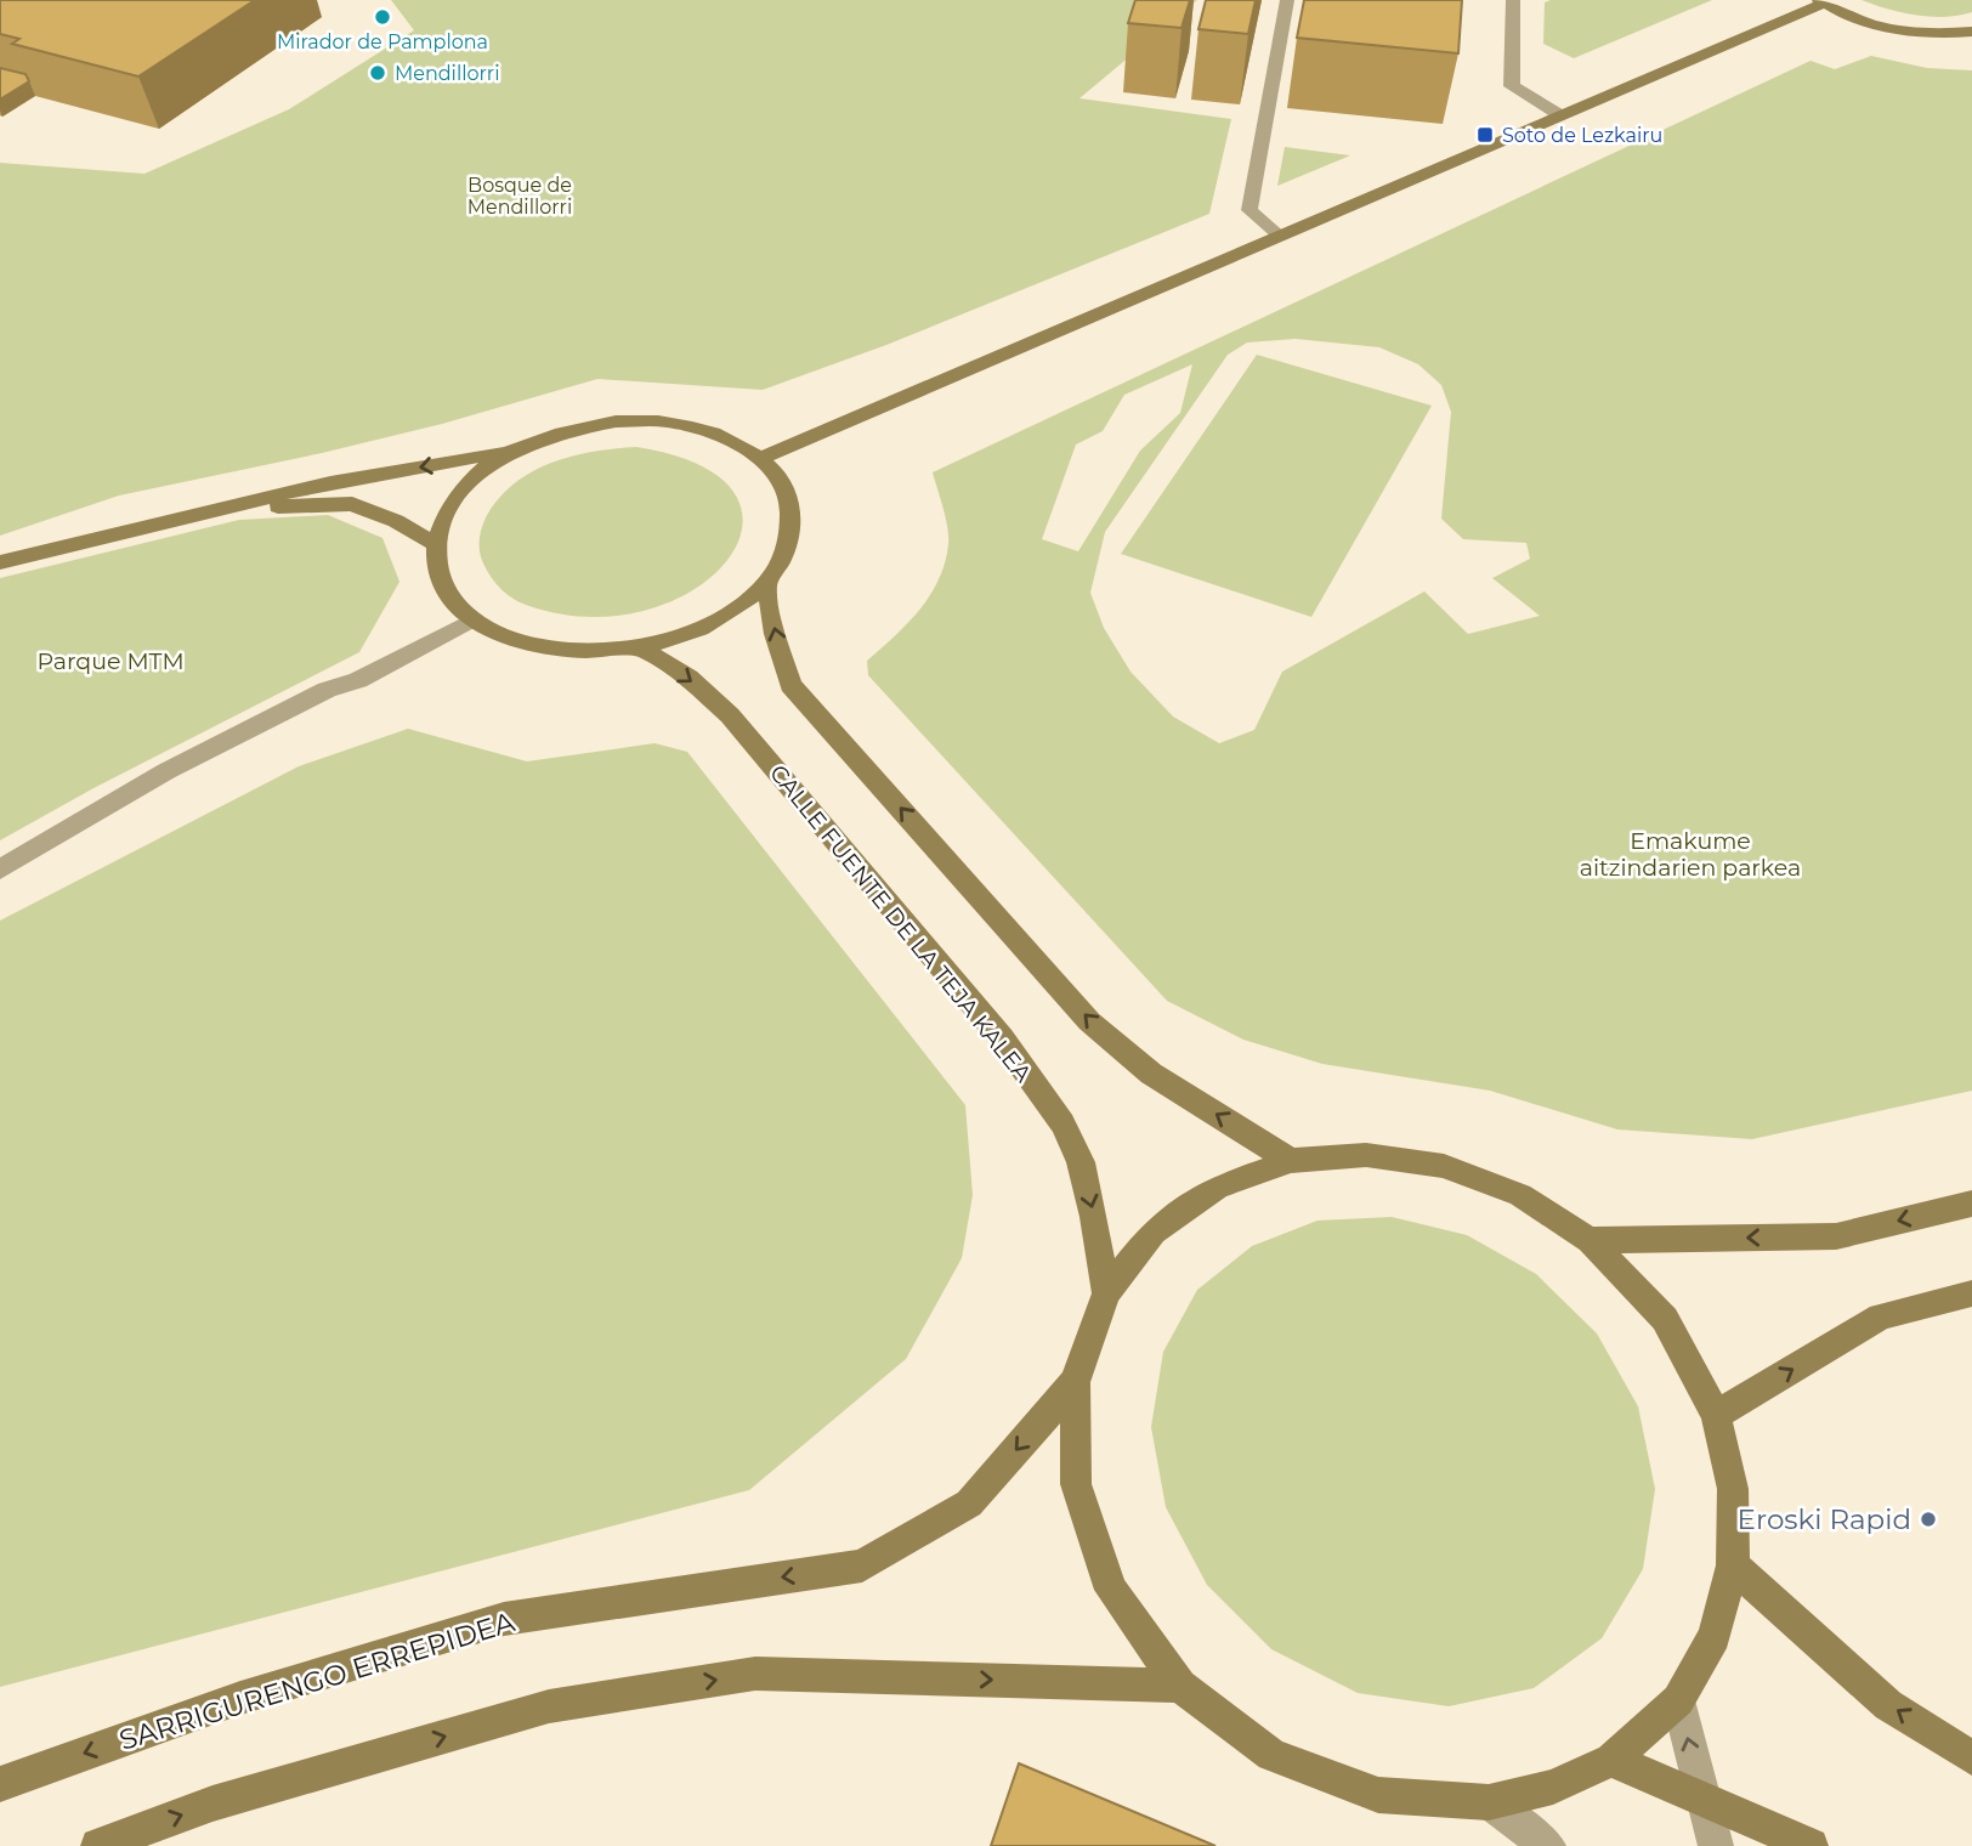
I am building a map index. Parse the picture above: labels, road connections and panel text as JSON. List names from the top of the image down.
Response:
{
  "streets": {
    "main road": ["CALLE FUENTE DE LA TEJA KALEA", "SARRIGURENGO ERREPIDEA"]
  },
  "parks": ["Bosque de Mendillorri", "Parque MTM", "Emakume aitzindarien parkea"],
  "places": {
    "other": ["Mirador de Pamplona", "Mendillorri", "Eroski Rapid"],
    "transit": ["Soto de Lezkairu"]
  }
}
